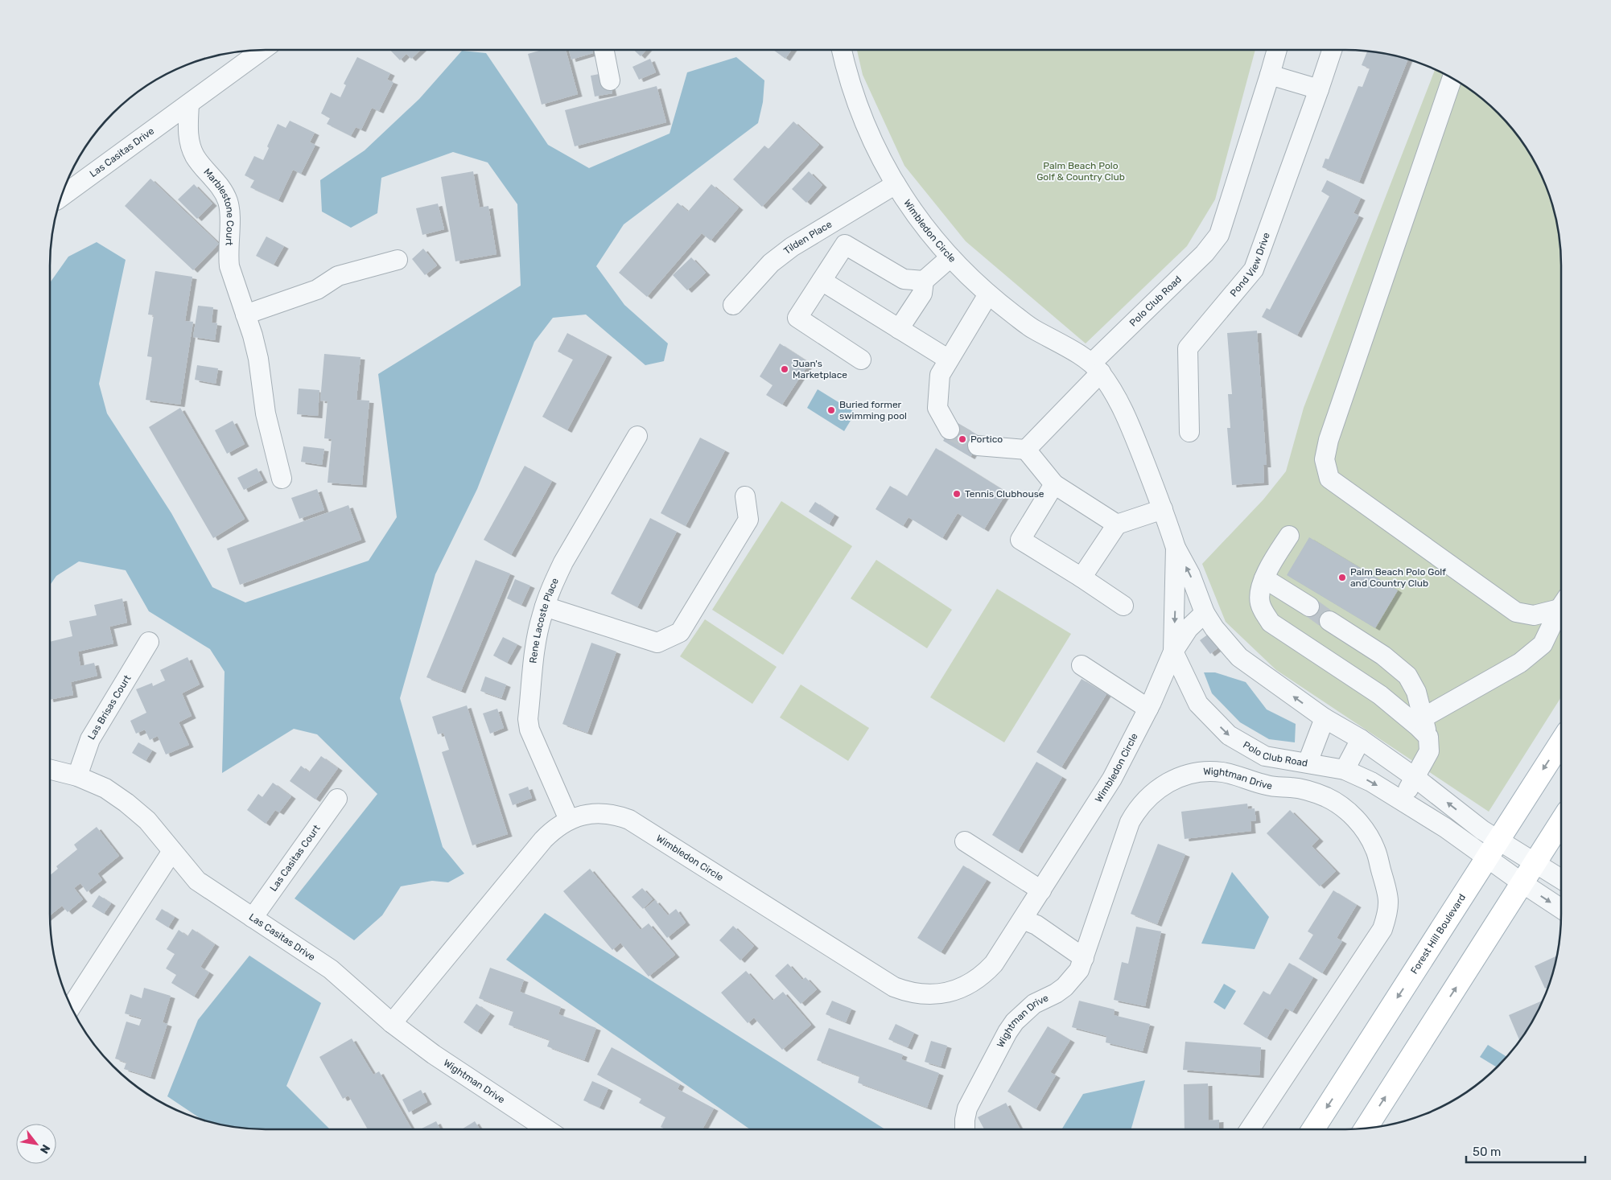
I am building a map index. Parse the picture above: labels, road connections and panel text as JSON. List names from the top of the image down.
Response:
{
  "streets": {
    "main road": ["Forest Hill Boulevard"],
    "street": [
      "Las Casitas Drive",
      "Marblestone Court",
      "Wimbledon Circle",
      "Tilden Place",
      "Pond View Drive",
      "Polo Club Road",
      "Rene Lacoste Place",
      "Las Brisas Court",
      "Wightman Drive",
      "Las Casitas Court"
    ]
  },
  "crossings": [
    ["Las Casitas Drive", "Marblestone Court"],
    ["Las Casitas Drive", "Wimbledon Circle"],
    ["Las Casitas Drive", "Las Brisas Court"],
    ["Las Casitas Drive", "Wightman Drive"],
    ["Las Casitas Drive", "Las Casitas Court"],
    ["Wimbledon Circle", "Tilden Place"],
    ["Wimbledon Circle", "Polo Club Road"],
    ["Wimbledon Circle", "Rene Lacoste Place"],
    ["Wimbledon Circle", "Wightman Drive"],
    ["Polo Club Road", "Forest Hill Boulevard"]
  ],
  "parks": ["Palm Beach Polo Golf & Country Club"],
  "places": [
    "Juan's Marketplace",
    "Buried former swimming pool",
    "Portico",
    "Tennis Clubhouse",
    "Palm Beach Polo Golf and Country Club"
  ],
  "scale_bar": "50 m",
  "north": "bottom right"
}
